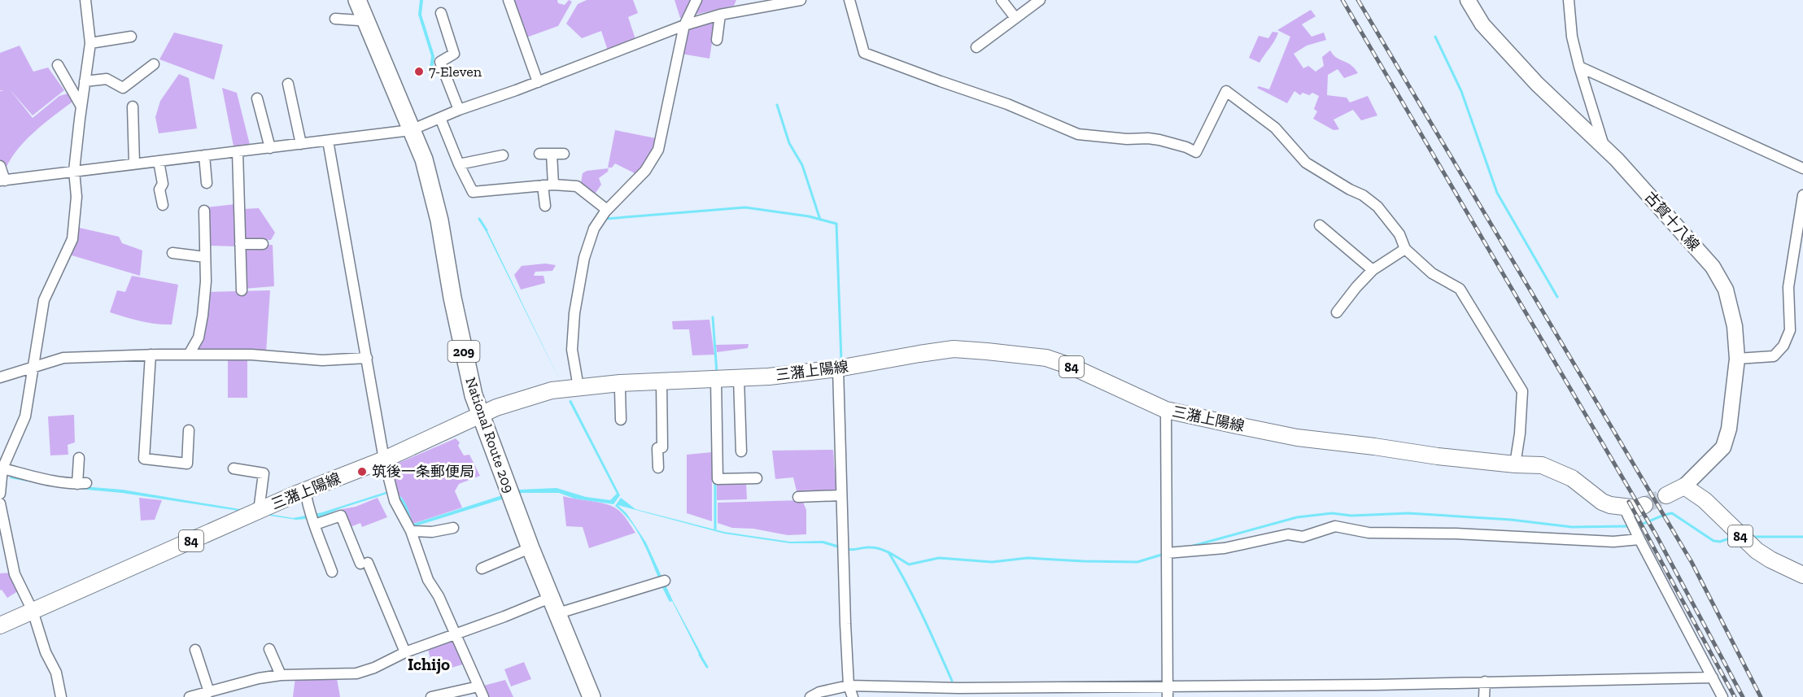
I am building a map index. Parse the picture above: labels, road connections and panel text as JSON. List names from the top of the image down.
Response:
{
  "streets": {
    "highway": ["209", "National Route 209"],
    "main road": ["古賀十八線", "84", "三潴上陽線"]
  },
  "crossings": [
    ["古賀十八線", "84"],
    ["三潴上陽線", "National Route 209"]
  ],
  "districts": ["Ichijo"],
  "places": ["7-Eleven", "筑後一条郵便局"]
}
